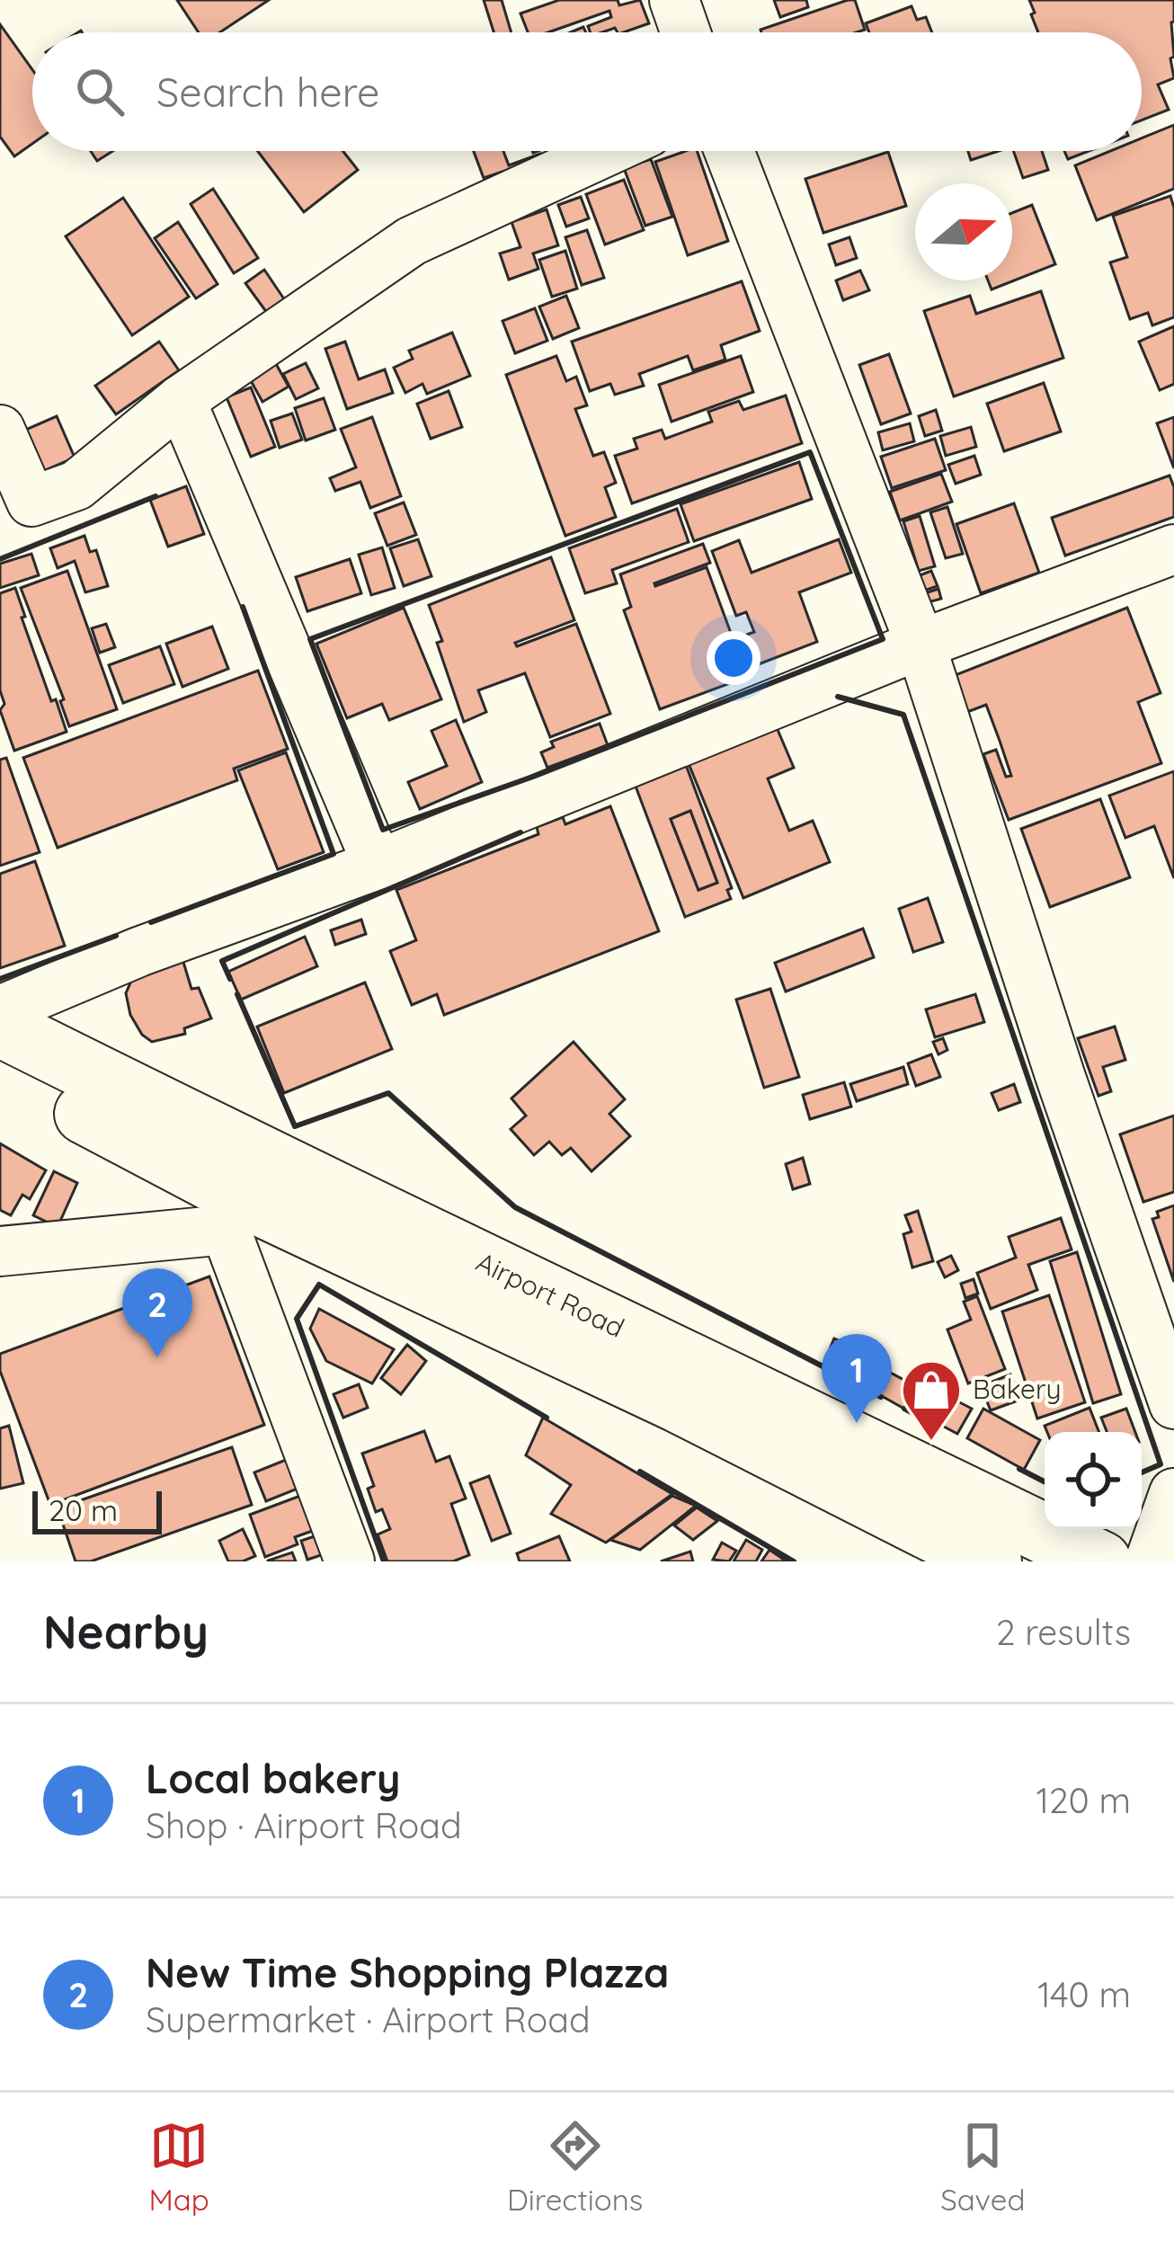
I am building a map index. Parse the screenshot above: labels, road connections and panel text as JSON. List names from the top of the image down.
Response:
{
  "streets": {
    "main road": ["Airport Road"]
  },
  "places": {
    "shop": ["Bakery"]
  },
  "scale_bar": "20 m",
  "north": "right",
  "page": {
    "search": "Search here",
    "pins": ["2", "1"],
    "scale": "20 m",
    "heading": ["Nearby", "2 results"],
    "list": [
      {
        "mark": "1",
        "name": "Local bakery",
        "note": "Shop · Airport Road",
        "value": "120 m"
      },
      {
        "mark": "2",
        "name": "New Time Shopping Plazza",
        "note": "Supermarket · Airport Road",
        "value": "140 m"
      }
    ],
    "nav": ["Map", "Directions", "Saved"]
  }
}
